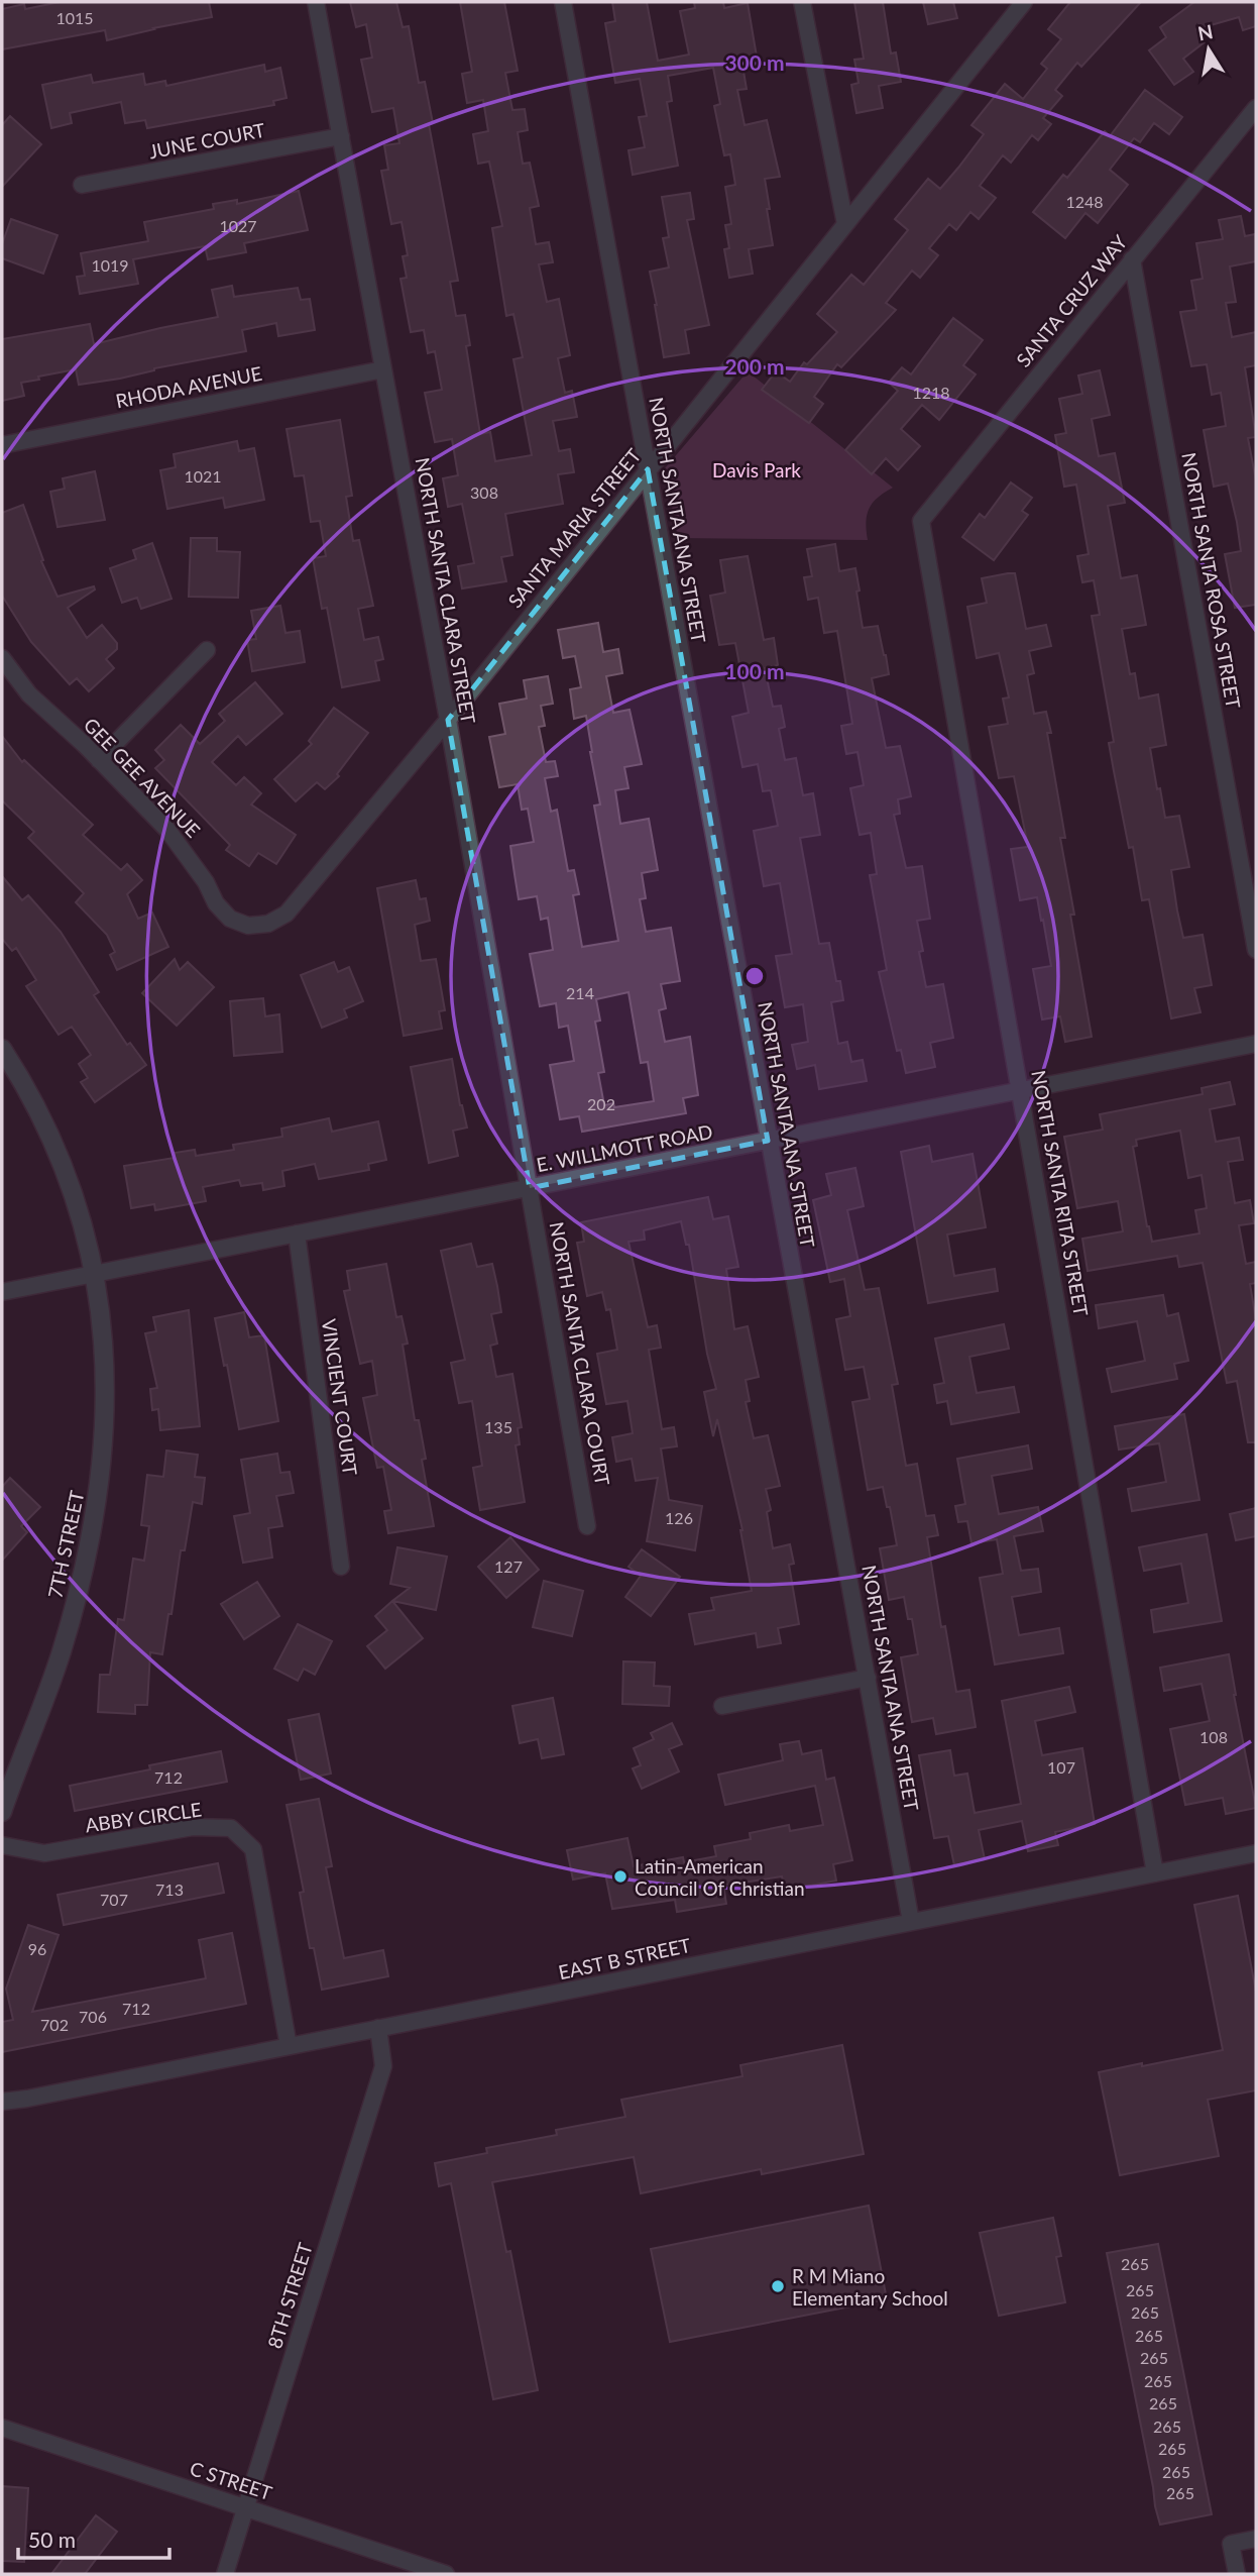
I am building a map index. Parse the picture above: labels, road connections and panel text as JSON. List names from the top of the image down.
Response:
{
  "streets": {
    "street": [
      "JUNE COURT",
      "SANTA CRUZ WAY",
      "RHODA AVENUE",
      "NORTH SANTA ANA STREET",
      "SANTA MARIA STREET",
      "NORTH SANTA ROSA STREET",
      "NORTH SANTA CLARA STREET",
      "GEE GEE AVENUE",
      "E. WILLMOTT ROAD",
      "NORTH SANTA RITA STREET",
      "NORTH SANTA CLARA COURT",
      "VINCIENT COURT",
      "7TH STREET",
      "ABBY CIRCLE",
      "EAST B STREET",
      "8TH STREET",
      "C STREET"
    ]
  },
  "crossings": [
    ["JUNE COURT", "NORTH SANTA CLARA STREET"],
    ["SANTA CRUZ WAY", "NORTH SANTA ROSA STREET"],
    ["SANTA CRUZ WAY", "NORTH SANTA RITA STREET"],
    ["RHODA AVENUE", "NORTH SANTA CLARA STREET"],
    ["NORTH SANTA ANA STREET", "SANTA MARIA STREET"],
    ["NORTH SANTA ANA STREET", "E. WILLMOTT ROAD"],
    ["NORTH SANTA ANA STREET", "EAST B STREET"],
    ["SANTA MARIA STREET", "NORTH SANTA CLARA STREET"],
    ["SANTA MARIA STREET", "GEE GEE AVENUE"],
    ["NORTH SANTA CLARA STREET", "E. WILLMOTT ROAD"],
    ["NORTH SANTA CLARA STREET", "NORTH SANTA CLARA COURT"],
    ["E. WILLMOTT ROAD", "NORTH SANTA RITA STREET"],
    ["E. WILLMOTT ROAD", "NORTH SANTA CLARA COURT"],
    ["E. WILLMOTT ROAD", "VINCIENT COURT"],
    ["E. WILLMOTT ROAD", "7TH STREET"],
    ["NORTH SANTA RITA STREET", "EAST B STREET"],
    ["ABBY CIRCLE", "EAST B STREET"],
    ["EAST B STREET", "8TH STREET"],
    ["8TH STREET", "C STREET"]
  ],
  "parks": ["Davis Park"],
  "places": ["Latin-American Council Of Christian", "R M Miano Elementary School"],
  "house_numbers": [
    "1015",
    "1248",
    "1027",
    "1019",
    "1218",
    "1021",
    "308",
    "214",
    "202",
    "135",
    "126",
    "127",
    "108",
    "107",
    "712",
    "713",
    "707",
    "96",
    "712",
    "706",
    "702",
    "265",
    "265",
    "265",
    "265",
    "265",
    "265",
    "265",
    "265",
    "265",
    "265",
    "265"
  ],
  "scale_bar": "50 m",
  "north": "top",
  "rings": ["300 m", "200 m", "100 m"]
}
